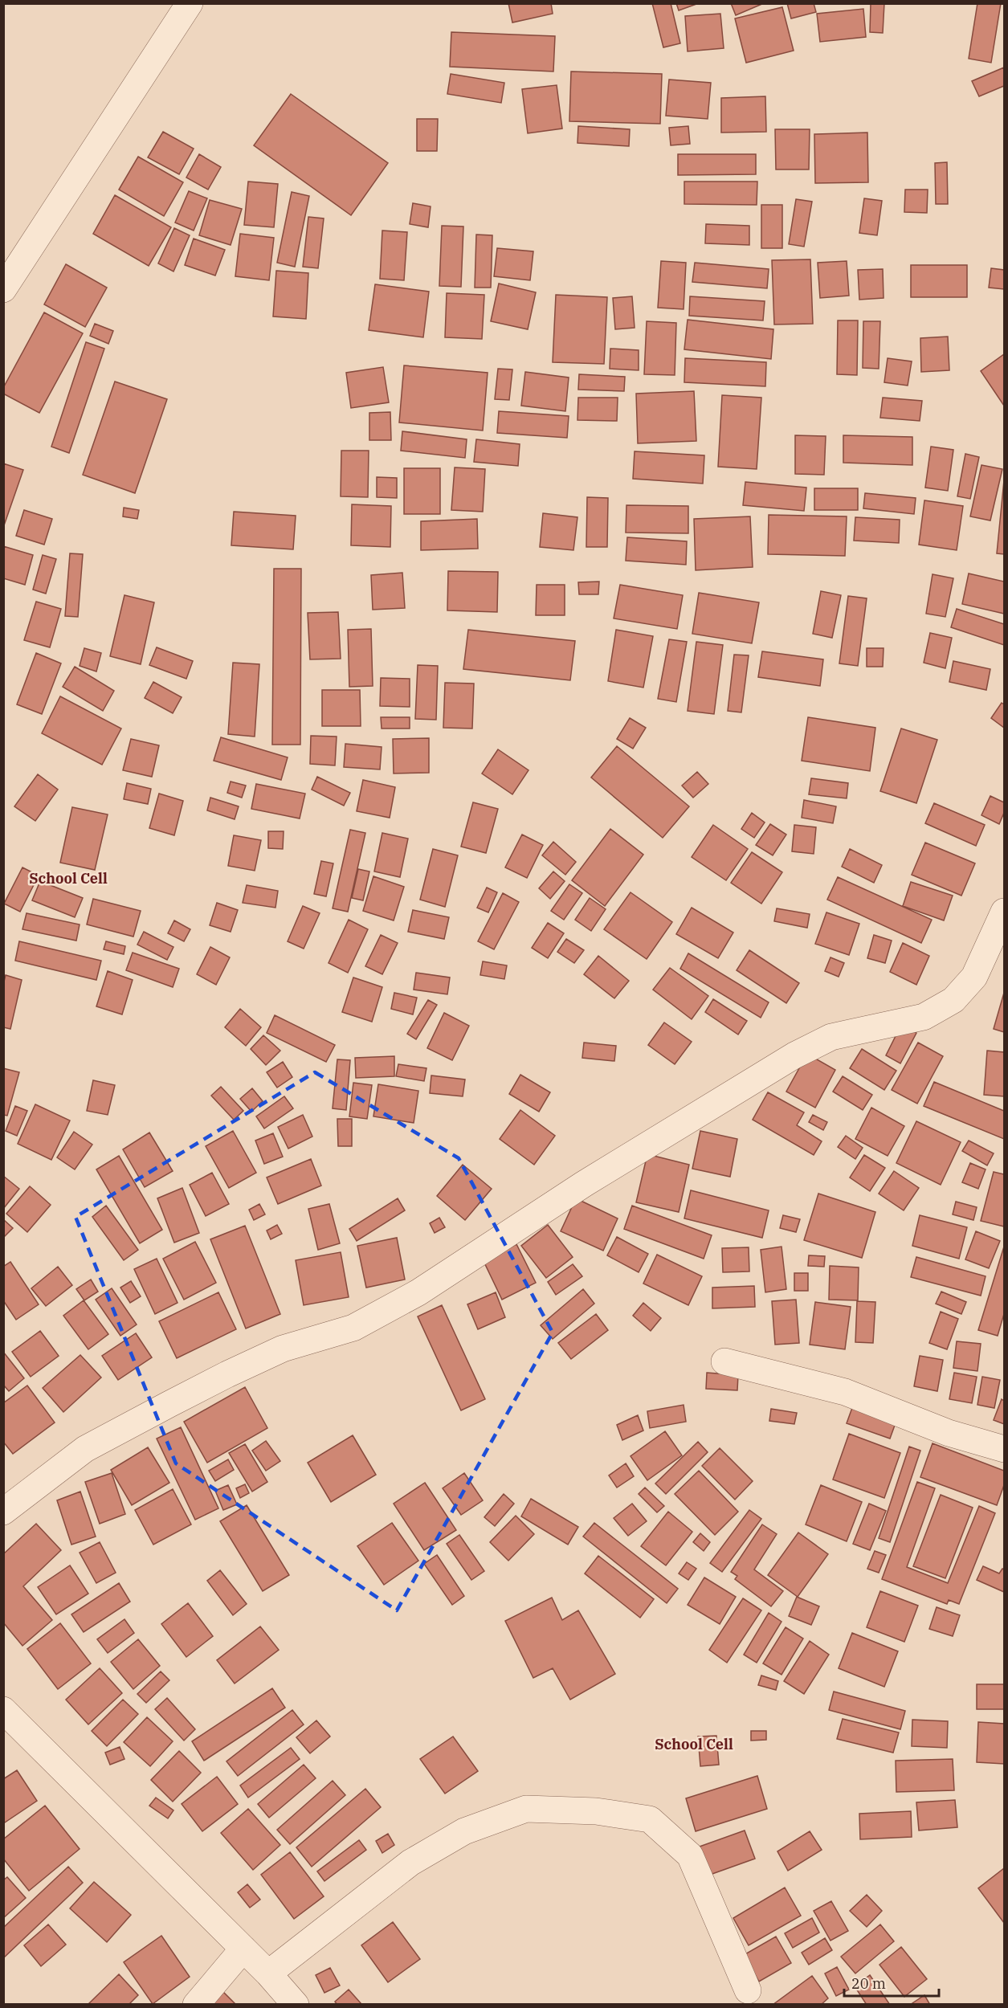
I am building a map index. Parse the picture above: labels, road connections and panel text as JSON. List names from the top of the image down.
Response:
{
  "districts": ["School Cell", "School Cell"],
  "scale_bar": "20 m"
}
